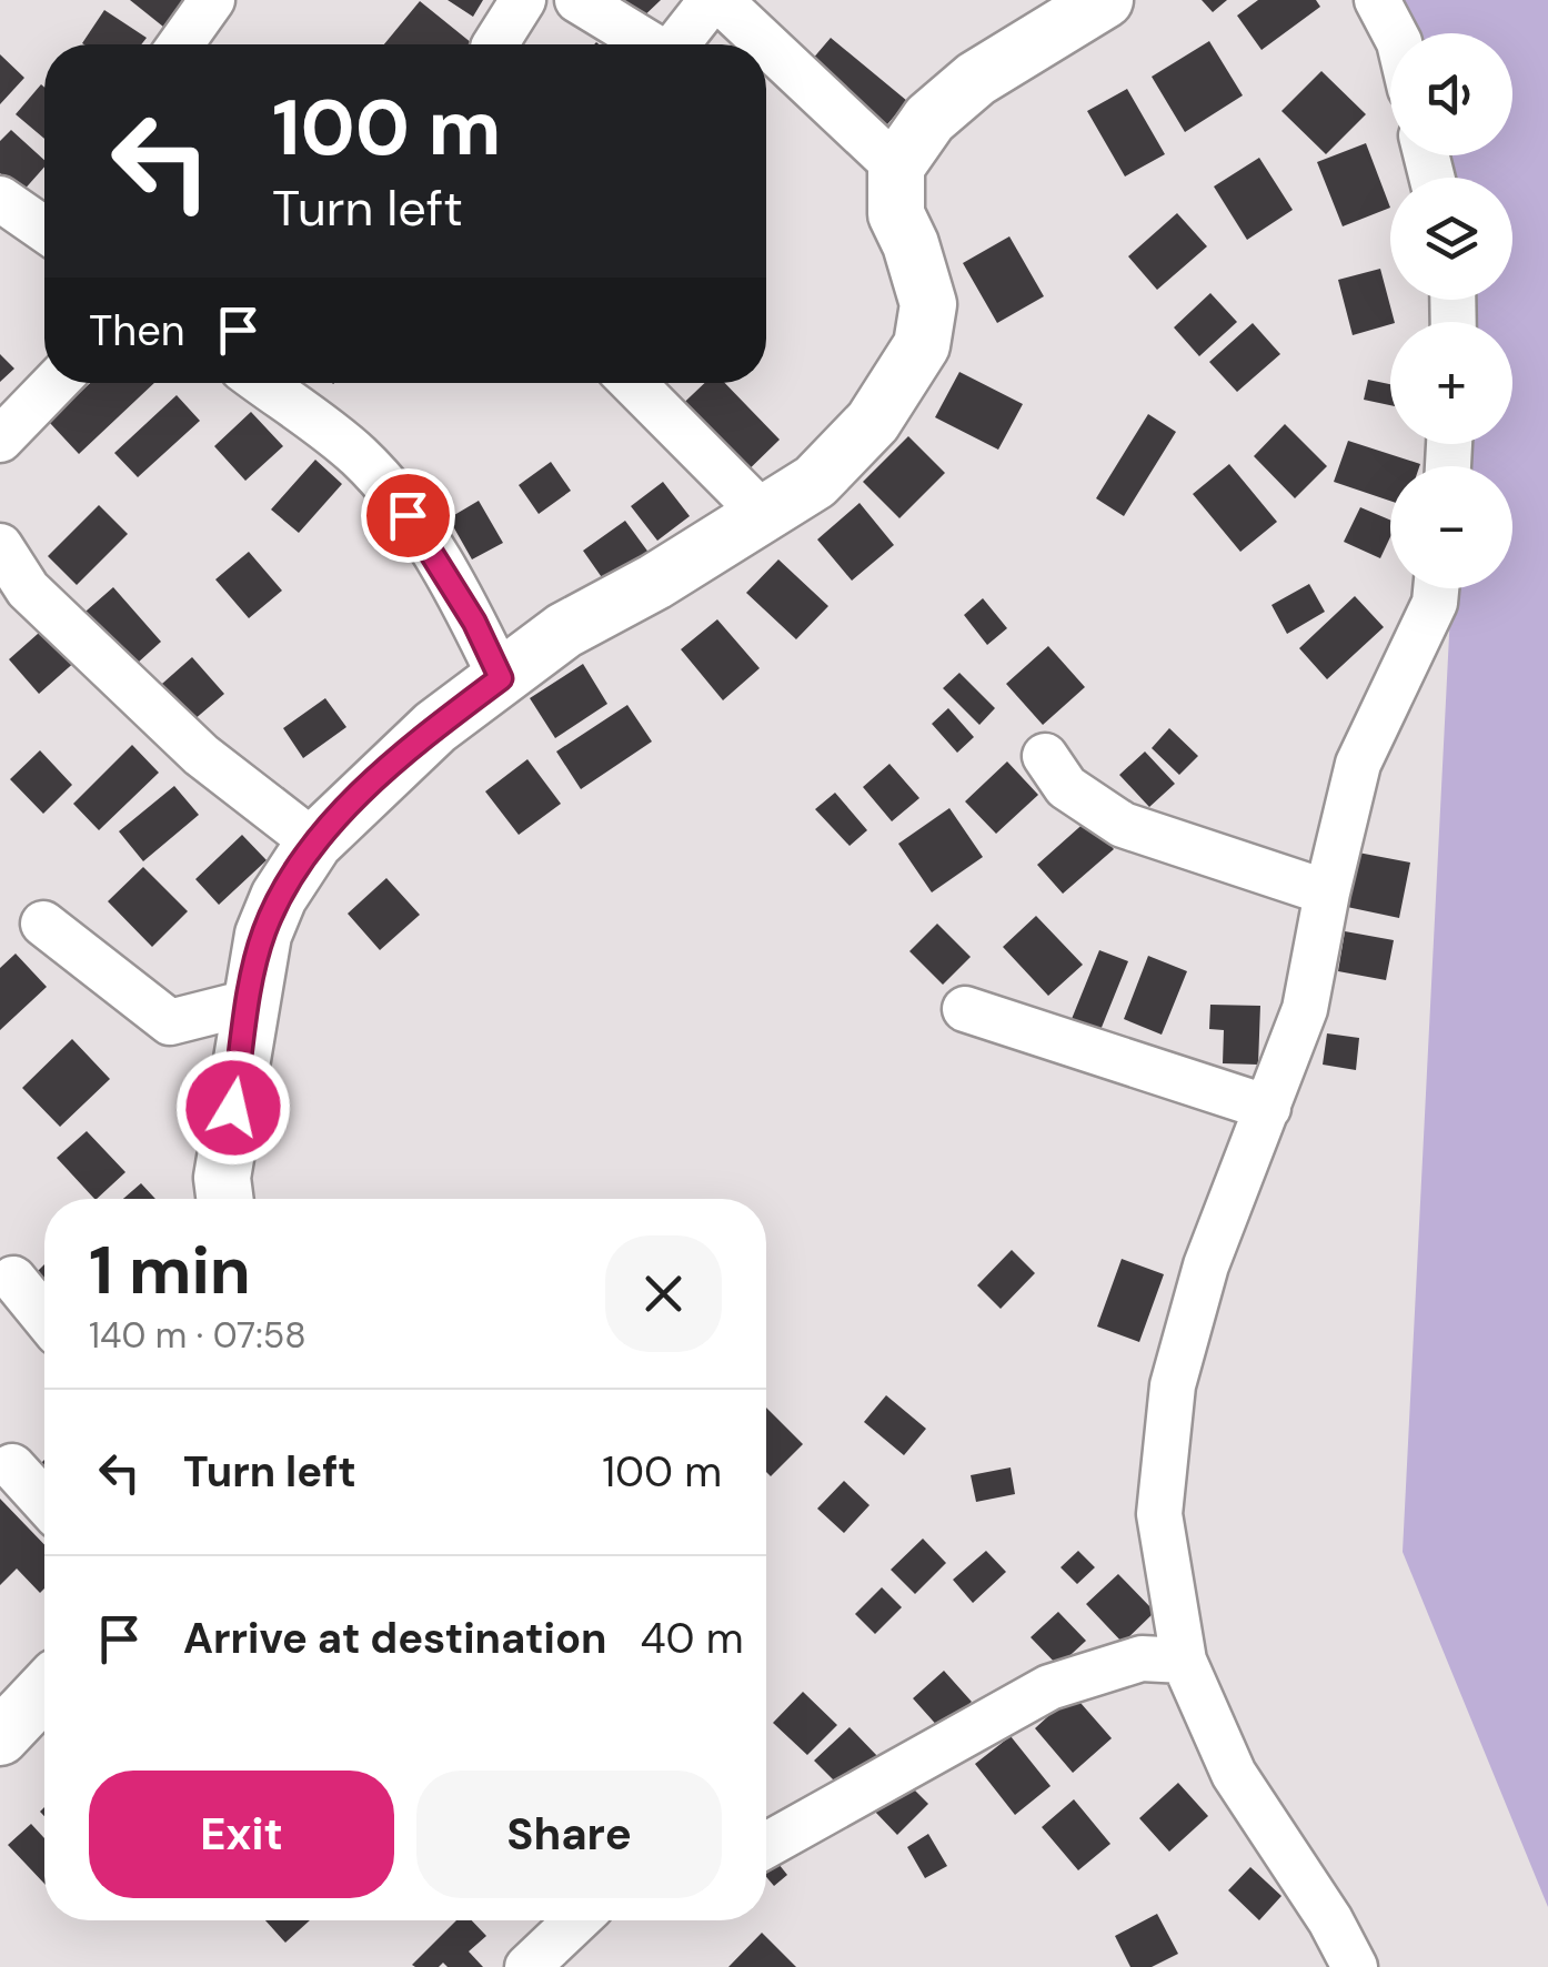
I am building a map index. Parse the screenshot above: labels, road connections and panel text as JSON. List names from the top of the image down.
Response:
{
  "page": {
    "map_buttons": ["+", "−"],
    "turn": ["100 m", "Turn left"],
    "then": "Then",
    "heading": ["1 min", "140 m · 07:58"],
    "list": [
      {
        "name": "Turn left",
        "value": "100 m"
      },
      {
        "name": "Arrive at destination",
        "value": "40 m"
      }
    ],
    "buttons": ["Exit", "Share"]
  }
}
